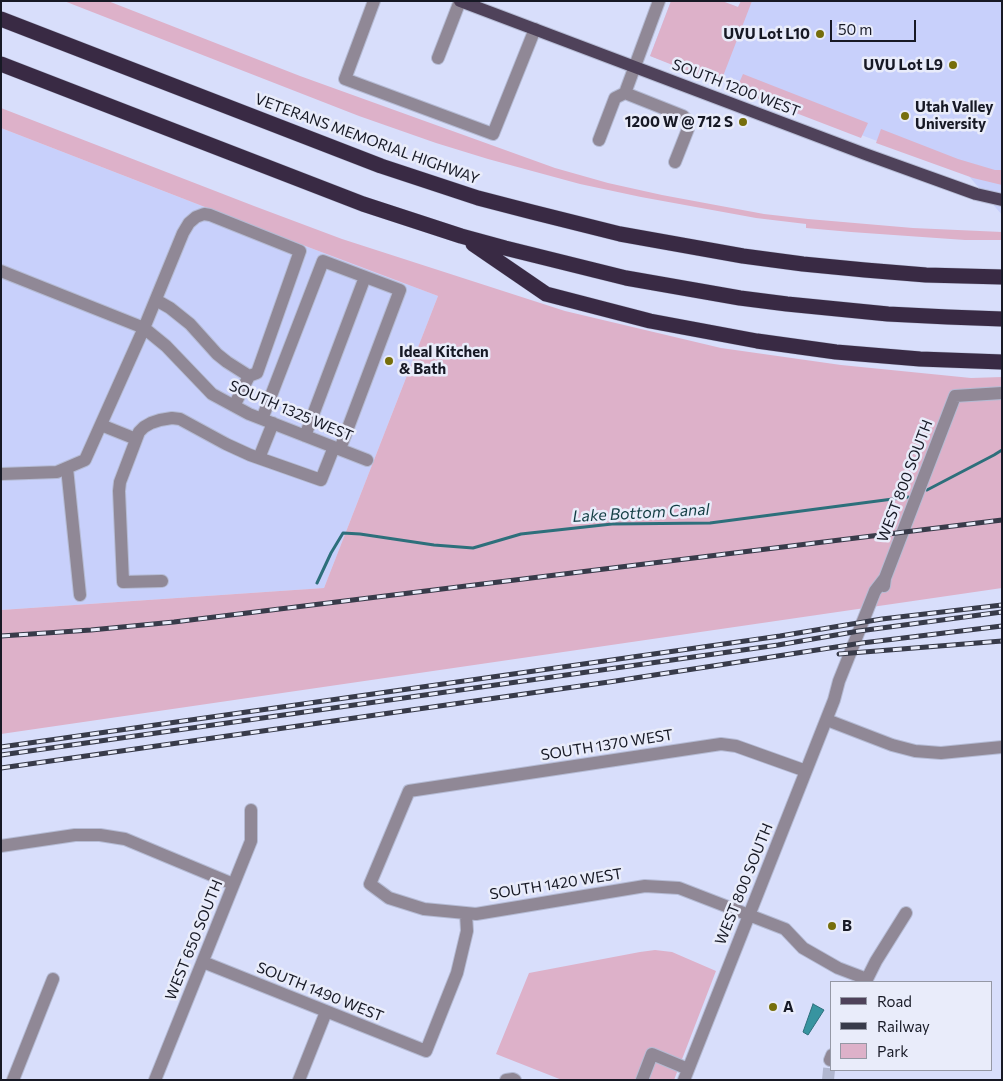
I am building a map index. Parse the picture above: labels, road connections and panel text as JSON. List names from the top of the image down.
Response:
{
  "streets": {
    "highway": ["VETERANS MEMORIAL HIGHWAY"],
    "main road": ["SOUTH 1200 WEST"],
    "street": [
      "SOUTH 1325 WEST",
      "WEST 800 SOUTH",
      "SOUTH 1370 WEST",
      "SOUTH 1420 WEST",
      "WEST 650 SOUTH",
      "SOUTH 1490 WEST"
    ]
  },
  "crossings": [
    ["WEST 800 SOUTH", "SOUTH 1370 WEST"],
    ["WEST 800 SOUTH", "SOUTH 1420 WEST"],
    ["SOUTH 1370 WEST", "SOUTH 1420 WEST"],
    ["SOUTH 1420 WEST", "SOUTH 1490 WEST"],
    ["WEST 650 SOUTH", "SOUTH 1490 WEST"]
  ],
  "water": ["Lake Bottom Canal"],
  "places": [
    "UVU Lot L10",
    "UVU Lot L9",
    "Utah Valley University",
    "1200 W @ 712 S",
    "Ideal Kitchen & Bath",
    "B",
    "A"
  ],
  "legend": ["Road", "Railway", "Park"],
  "scale_bar": "50 m"
}
